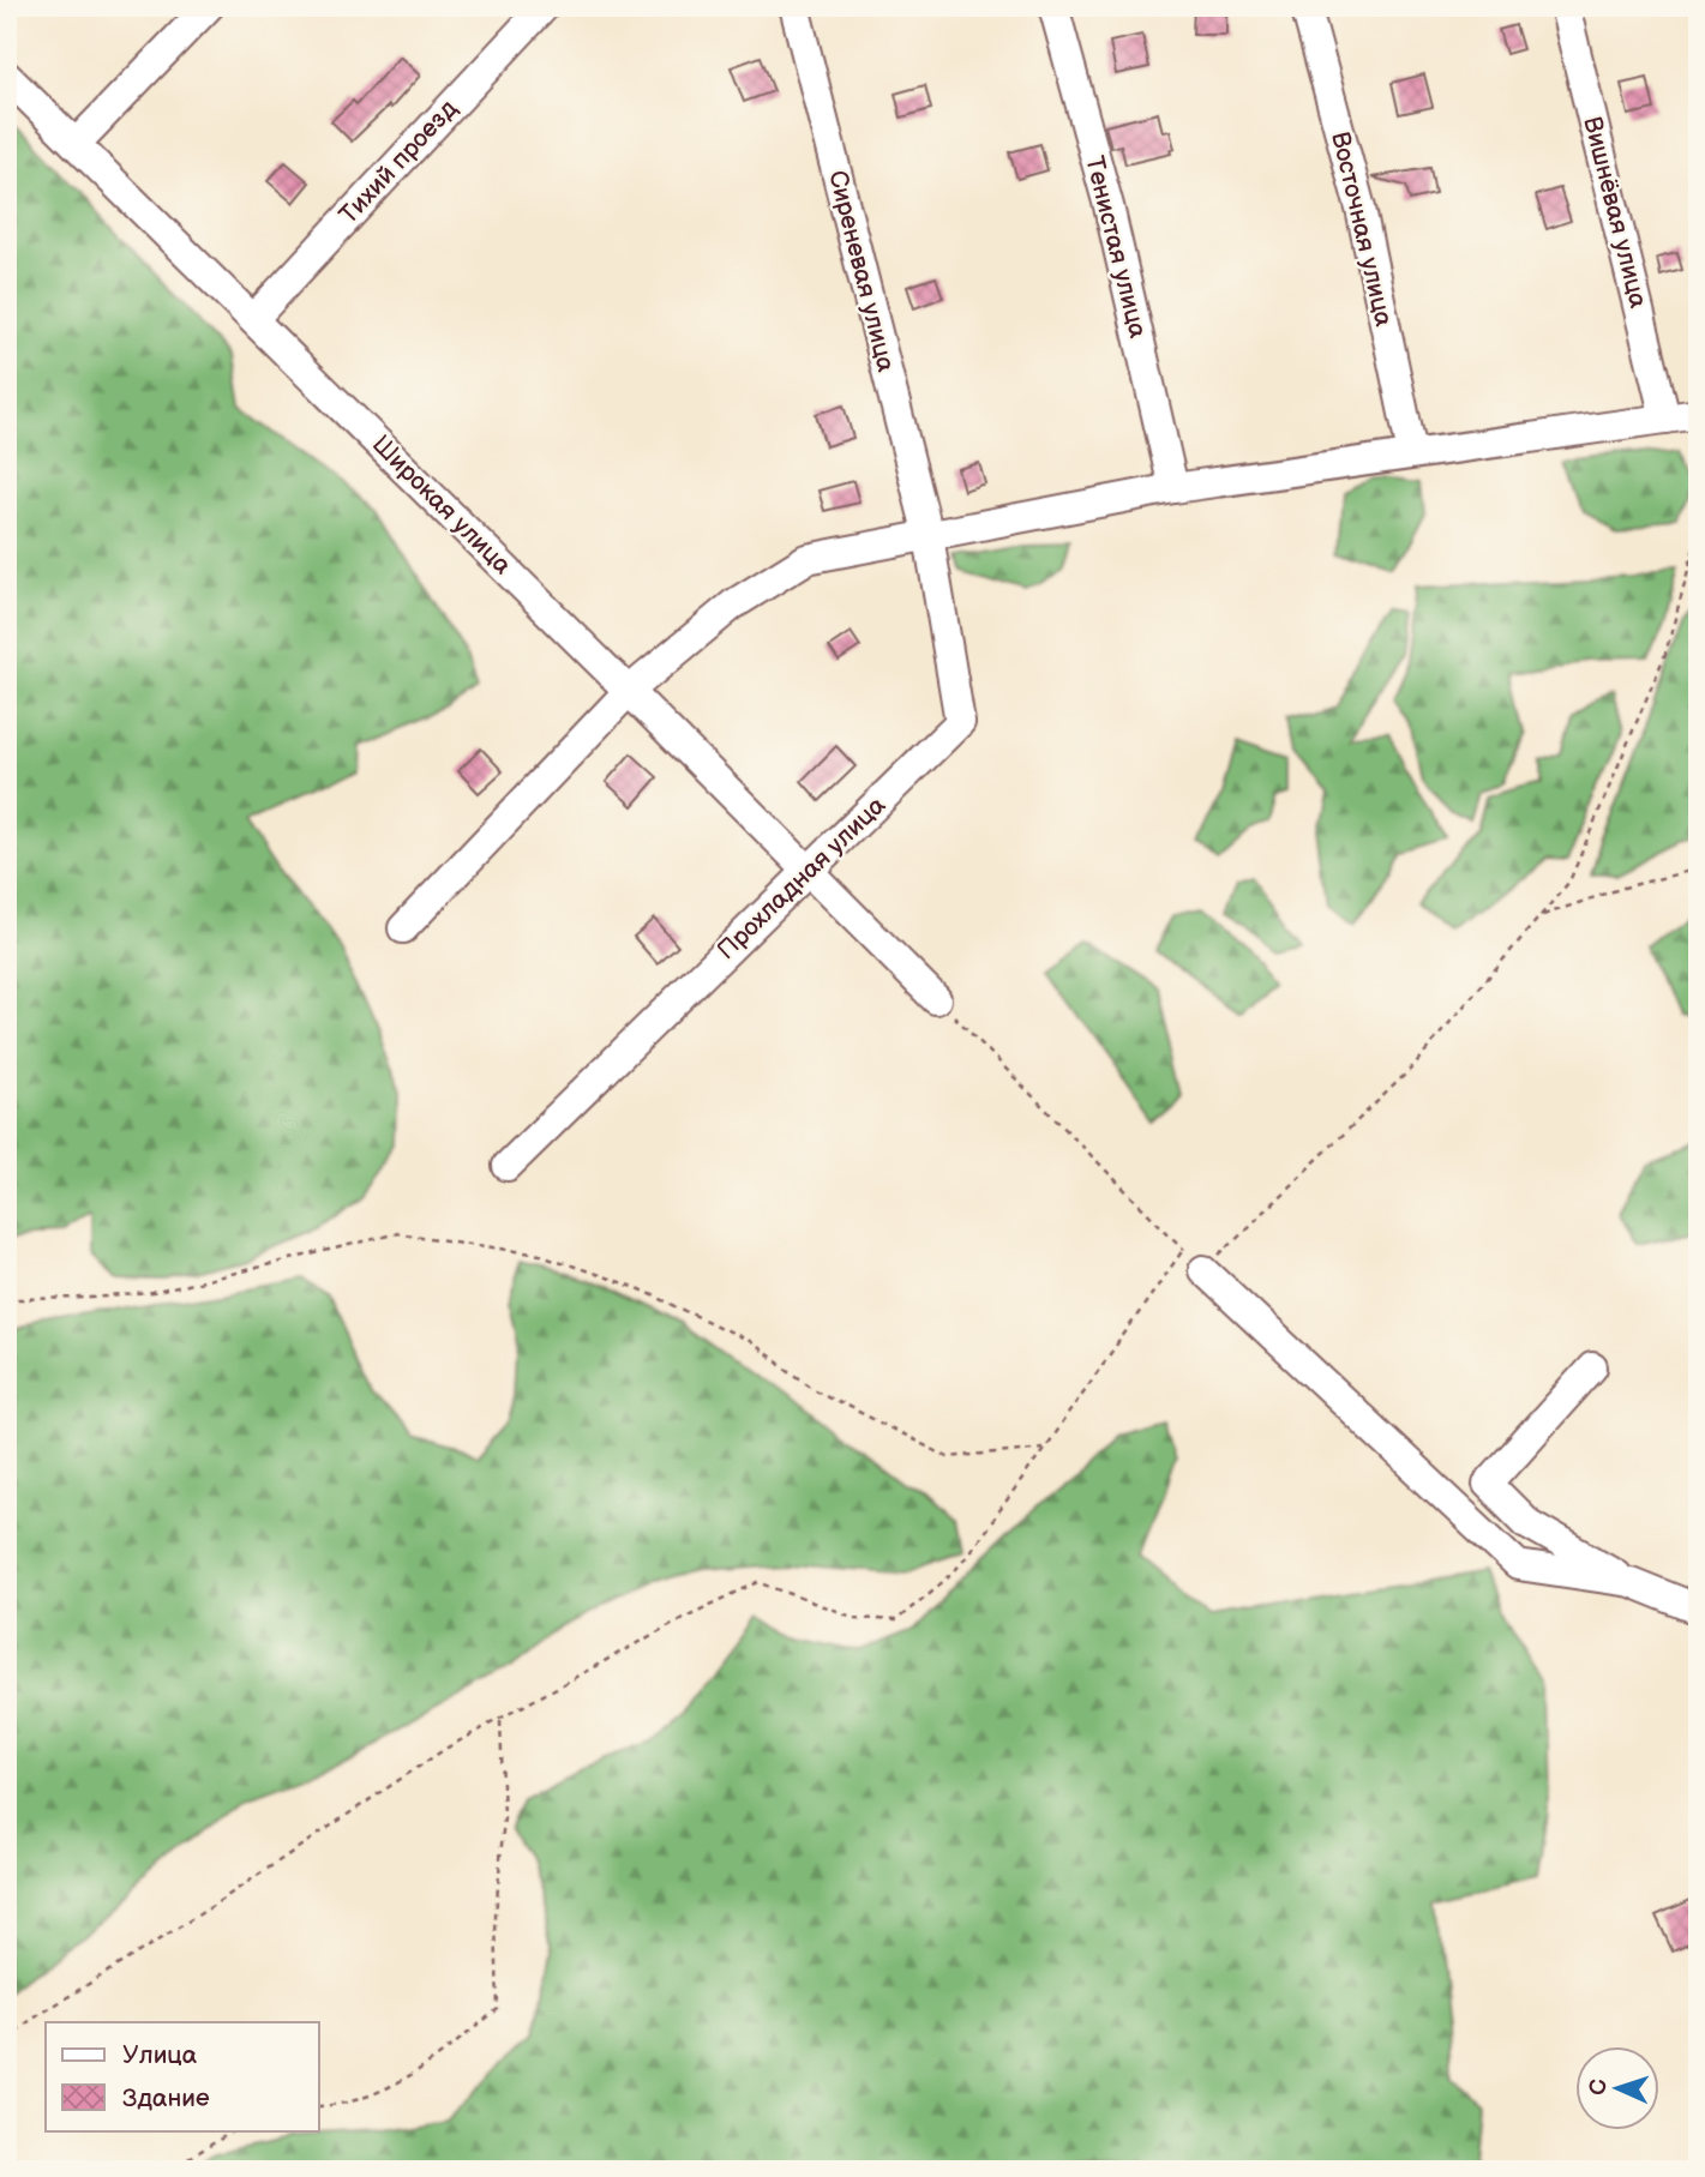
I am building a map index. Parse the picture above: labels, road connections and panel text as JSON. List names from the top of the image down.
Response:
{
  "streets": {
    "street": [
      "Тихий проезд",
      "Вишнёвая улица",
      "Восточная улица",
      "Тенистая улица",
      "Сиреневая улица",
      "Широкая улица",
      "Прохладная улица"
    ]
  },
  "crossings": [
    ["Тихий проезд", "Широкая улица"],
    ["Сиреневая улица", "Прохладная улица"],
    ["Широкая улица", "Прохладная улица"]
  ],
  "legend": ["Улица", "Здание"],
  "north": "left"
}
